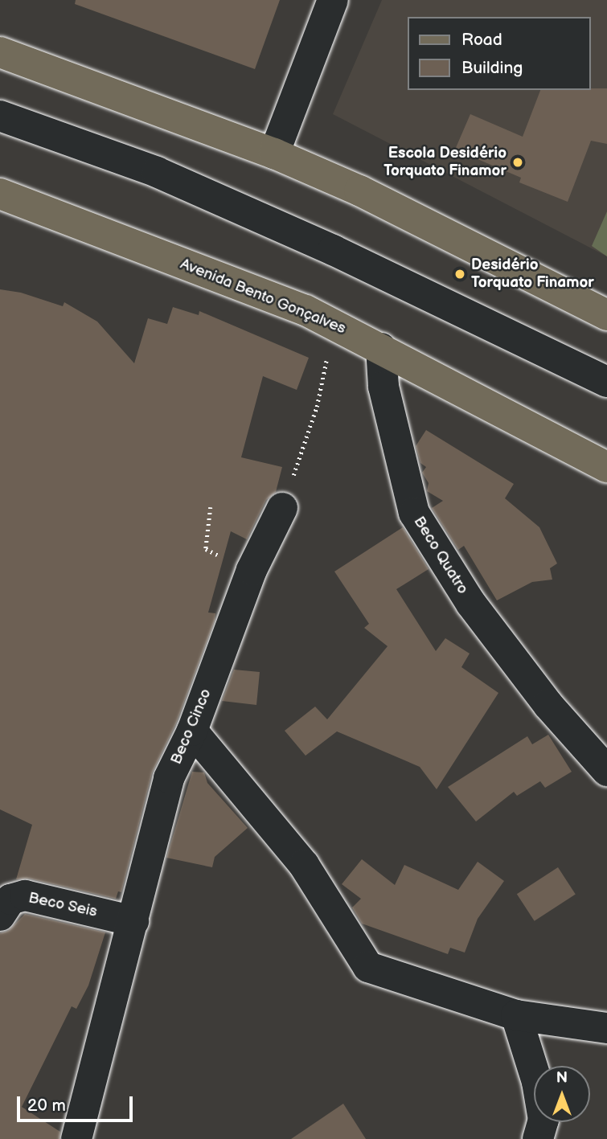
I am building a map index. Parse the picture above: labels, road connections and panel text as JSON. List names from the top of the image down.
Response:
{
  "streets": {
    "main road": ["Avenida Bento Gonçalves"],
    "street": ["Beco Quatro", "Beco Cinco", "Beco Seis"]
  },
  "crossings": [
    ["Avenida Bento Gonçalves", "Beco Quatro"],
    ["Beco Cinco", "Beco Seis"]
  ],
  "places": ["Escola Desidério Torquato Finamor", "Desidério Torquato Finamor"],
  "legend": ["Road", "Building"],
  "scale_bar": "20 m",
  "north": "top"
}
